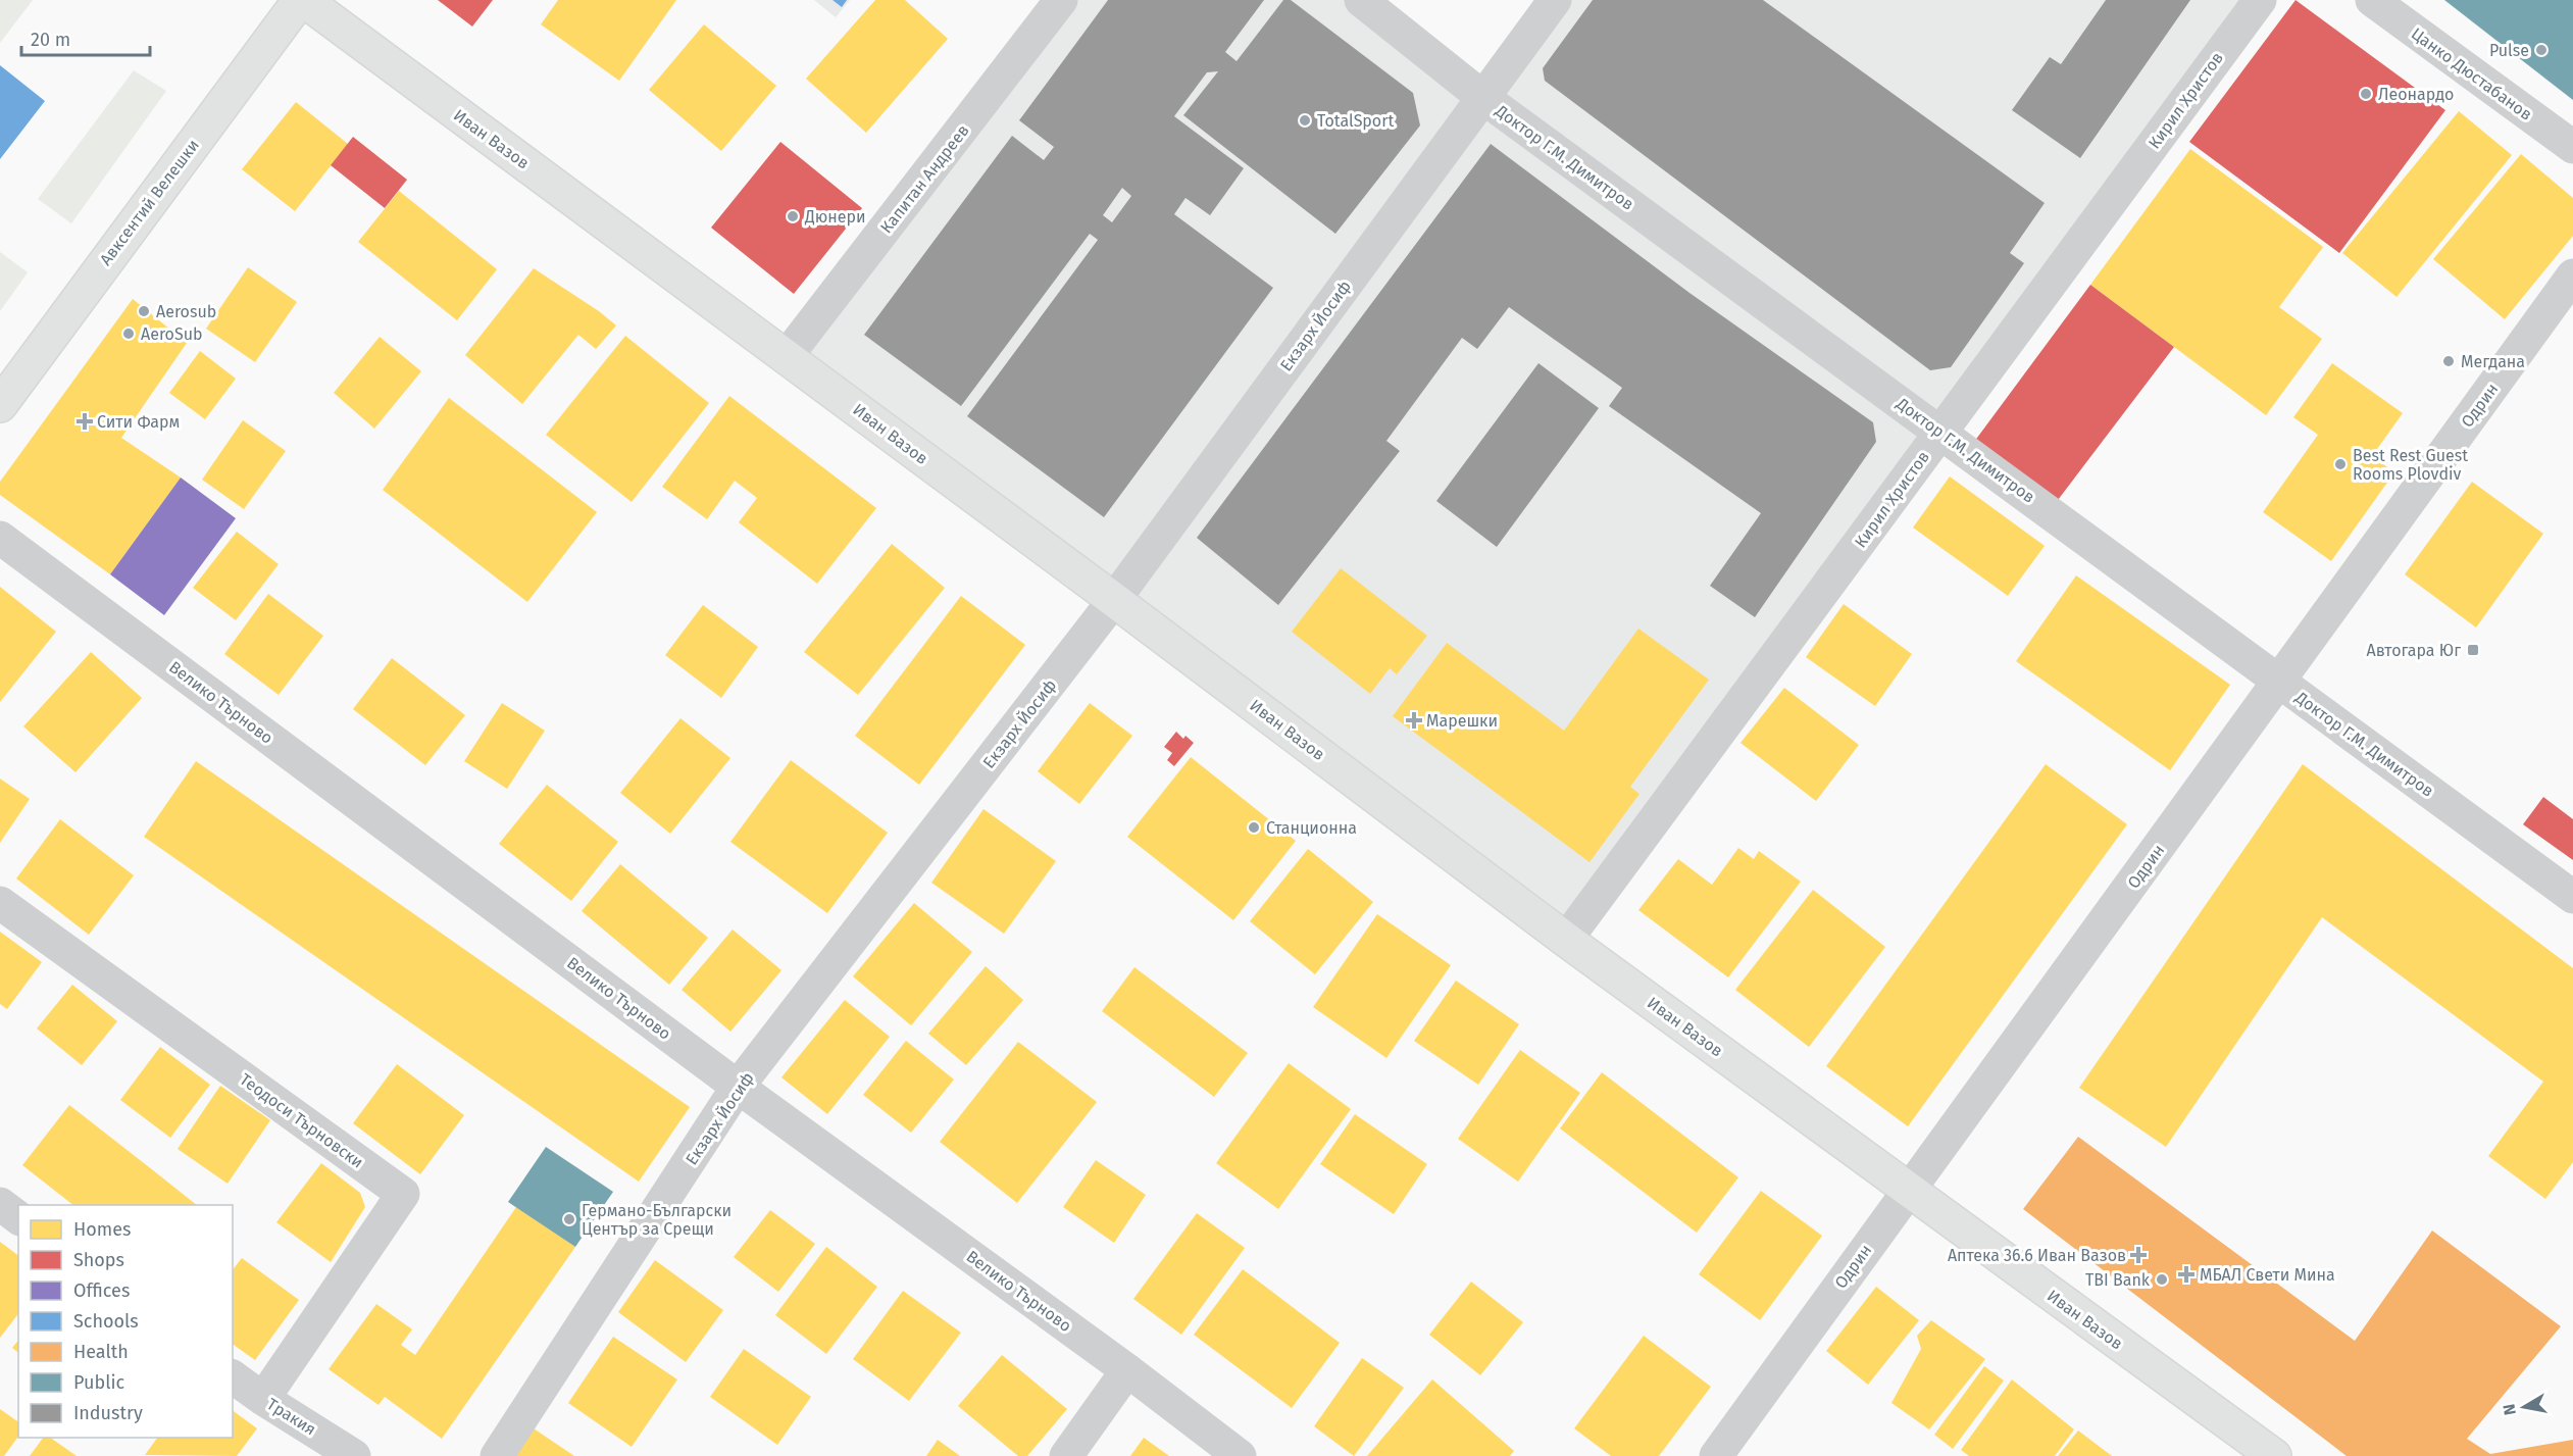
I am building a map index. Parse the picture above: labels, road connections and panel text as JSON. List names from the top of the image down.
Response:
{
  "streets": {
    "street": [
      "Цанко Дюстабанов",
      "Кирил Христов",
      "Иван Вазов",
      "Доктор Г.М. Димитров",
      "Капитан Андреев",
      "Авксентий Велешки",
      "Екзарх Йосиф",
      "Одрин",
      "Велико Търново",
      "Теодоси Търновски",
      "Тракия"
    ]
  },
  "crossings": [
    ["Кирил Христов", "Иван Вазов"],
    ["Кирил Христов", "Доктор Г.М. Димитров"],
    ["Иван Вазов", "Капитан Андреев"],
    ["Иван Вазов", "Авксентий Велешки"],
    ["Иван Вазов", "Екзарх Йосиф"],
    ["Иван Вазов", "Одрин"],
    ["Доктор Г.М. Димитров", "Екзарх Йосиф"],
    ["Доктор Г.М. Димитров", "Одрин"],
    ["Екзарх Йосиф", "Велико Търново"],
    ["Теодоси Търновски", "Тракия"]
  ],
  "places": {
    "other": [
      "Pulse",
      "Леонардо",
      "TotalSport",
      "Дюнери",
      "Aerosub",
      "AeroSub",
      "Мегдана",
      "Best Rest Guest Rooms Plovdiv",
      "Станционна",
      "Германо-Български Център за Срещи",
      "TBI Bank"
    ],
    "health": [
      "Сити Фарм",
      "Марешки",
      "Аптека 36.6 Иван Вазов",
      "МБАЛ Свети Мина"
    ],
    "transit": ["Автогара Юг"]
  },
  "legend": [
    "Homes",
    "Shops",
    "Offices",
    "Schools",
    "Health",
    "Public",
    "Industry"
  ],
  "scale_bar": "20 m",
  "north": "left"
}
